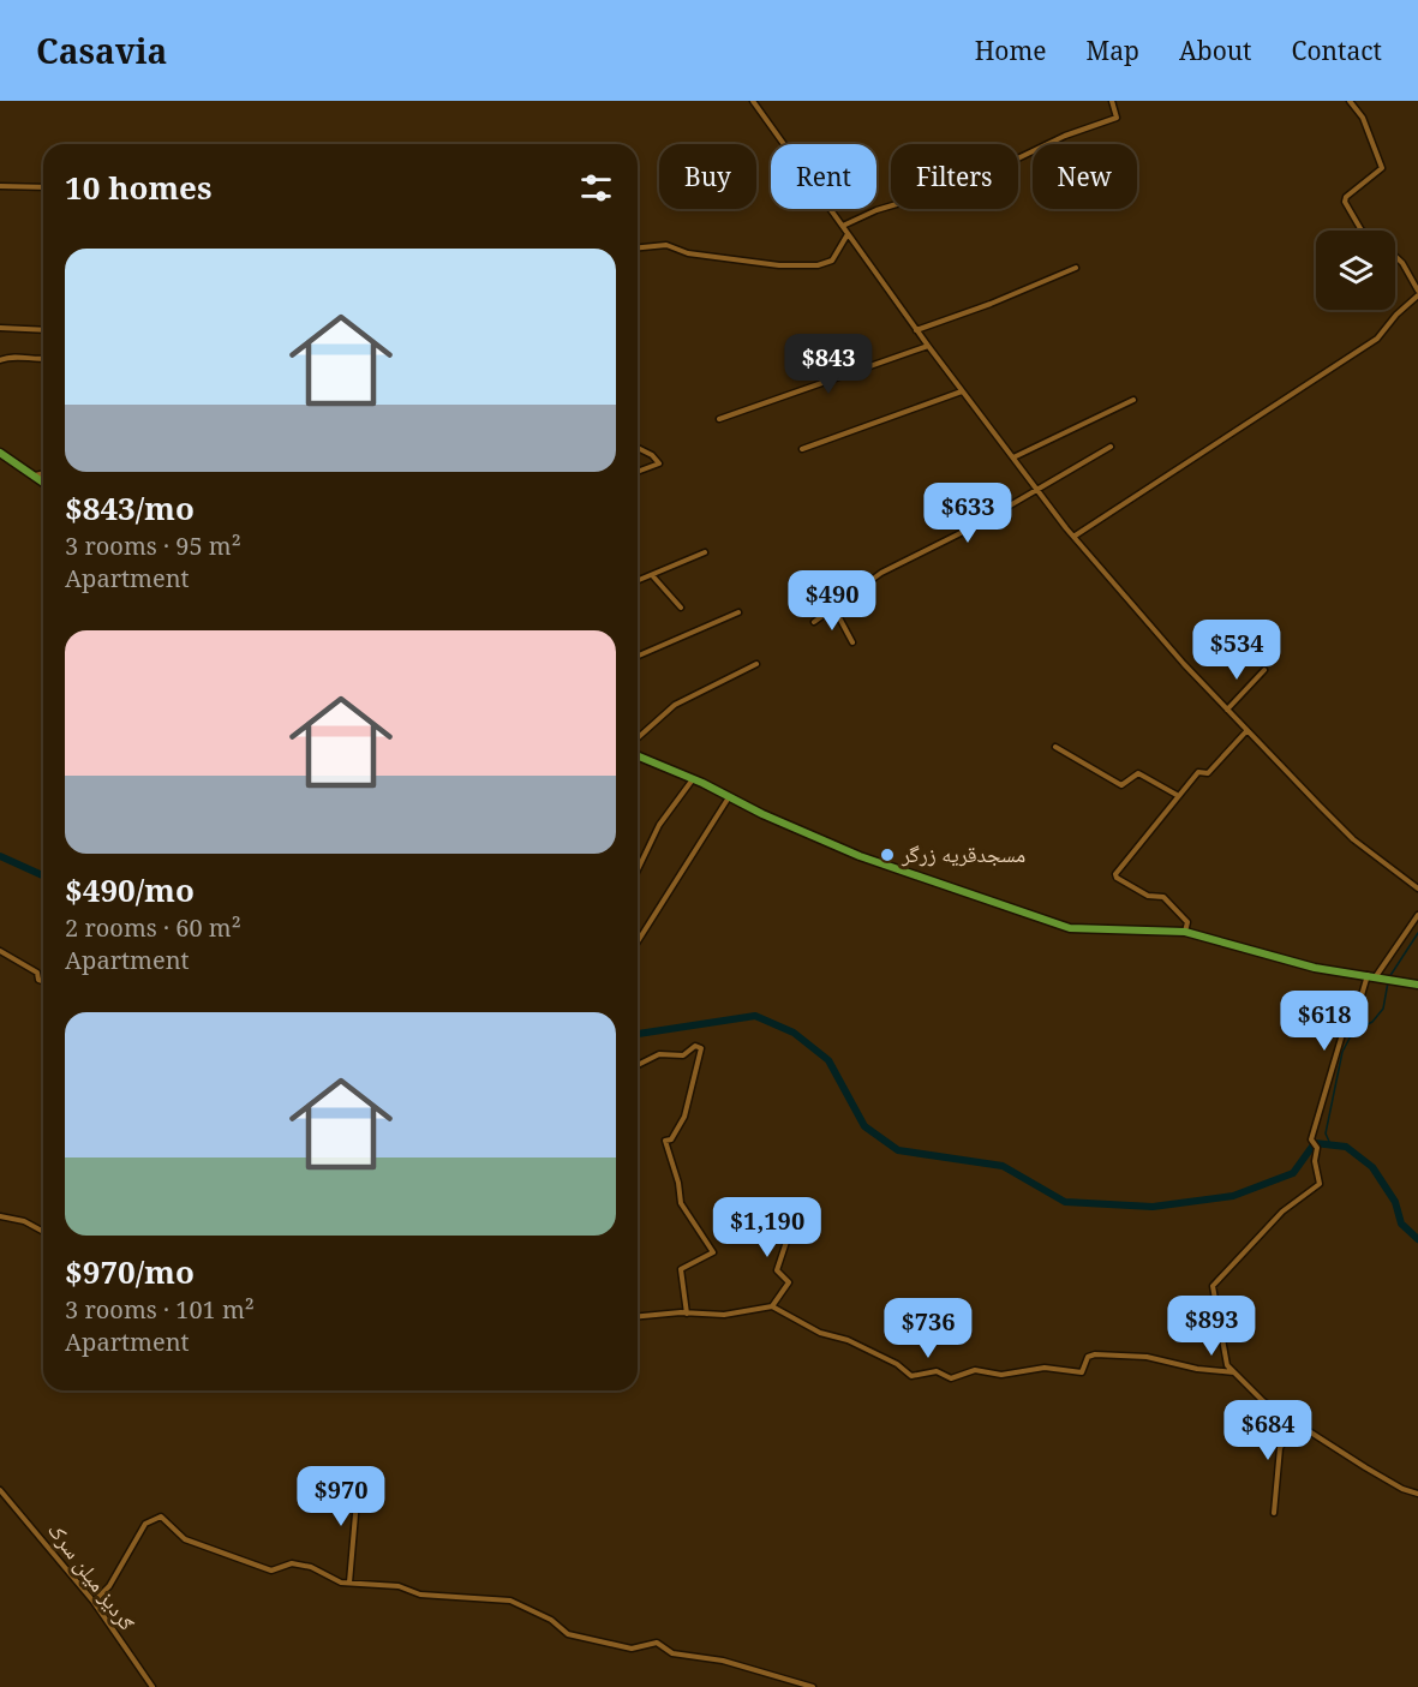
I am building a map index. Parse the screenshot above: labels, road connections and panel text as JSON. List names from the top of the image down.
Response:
{
  "streets": {
    "street": ["ګردیز میلن سرک"]
  },
  "places": ["مسجدقریه زرگر"],
  "page": {
    "header": "Casavia",
    "nav": [
      "Home",
      "Map",
      "About",
      "Contact"
    ],
    "chip": [
      "Buy",
      "Rent",
      "Filters",
      "New"
    ],
    "heading": "10 homes",
    "list": [
      {
        "name": "$843/mo",
        "note": "3 rooms · 95 m² · Apartment"
      },
      {
        "name": "$490/mo",
        "note": "2 rooms · 60 m² · Apartment"
      },
      {
        "name": "$970/mo",
        "note": "3 rooms · 101 m² · Apartment"
      }
    ],
    "price": [
      "$843",
      "$633",
      "$490",
      "$534",
      "$618",
      "$1,190",
      "$893",
      "$736",
      "$684",
      "$970"
    ]
  }
}
